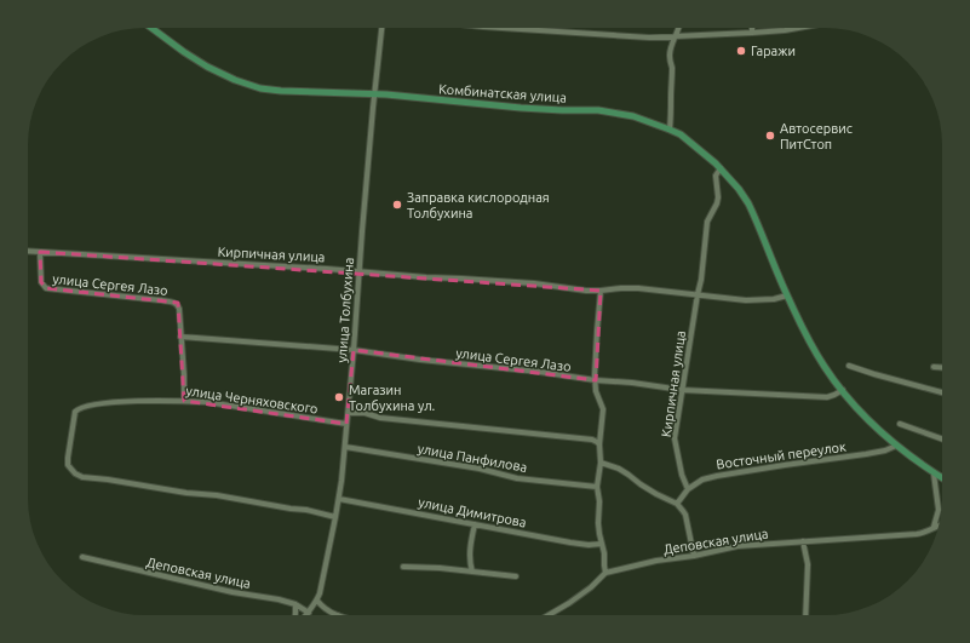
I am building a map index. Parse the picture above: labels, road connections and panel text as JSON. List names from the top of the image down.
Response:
{
  "streets": {
    "main road": ["Комбинатская улица"],
    "street": [
      "Кирпичная улица",
      "улица Сергея Лазо",
      "улица Толбухина",
      "улица Черняховского",
      "Восточный переулок",
      "улица Панфилова",
      "улица Димитрова",
      "Деповская улица"
    ]
  },
  "crossings": [
    ["Комбинатская улица", "Кирпичная улица"],
    ["Комбинатская улица", "улица Сергея Лазо"],
    ["Комбинатская улица", "улица Толбухина"],
    ["Комбинатская улица", "Восточный переулок"],
    ["Кирпичная улица", "улица Сергея Лазо"],
    ["Кирпичная улица", "улица Толбухина"],
    ["Кирпичная улица", "Восточный переулок"],
    ["улица Сергея Лазо", "улица Толбухина"],
    ["улица Сергея Лазо", "улица Черняховского"],
    ["улица Толбухина", "улица Черняховского"],
    ["улица Толбухина", "улица Панфилова"],
    ["улица Толбухина", "улица Димитрова"],
    ["улица Толбухина", "Деповская улица"]
  ],
  "places": [
    "Гаражи",
    "Автосервис ПитСтоп",
    "Заправка кислородная Толбухина",
    "Магазин Толбухина ул."
  ]
}
